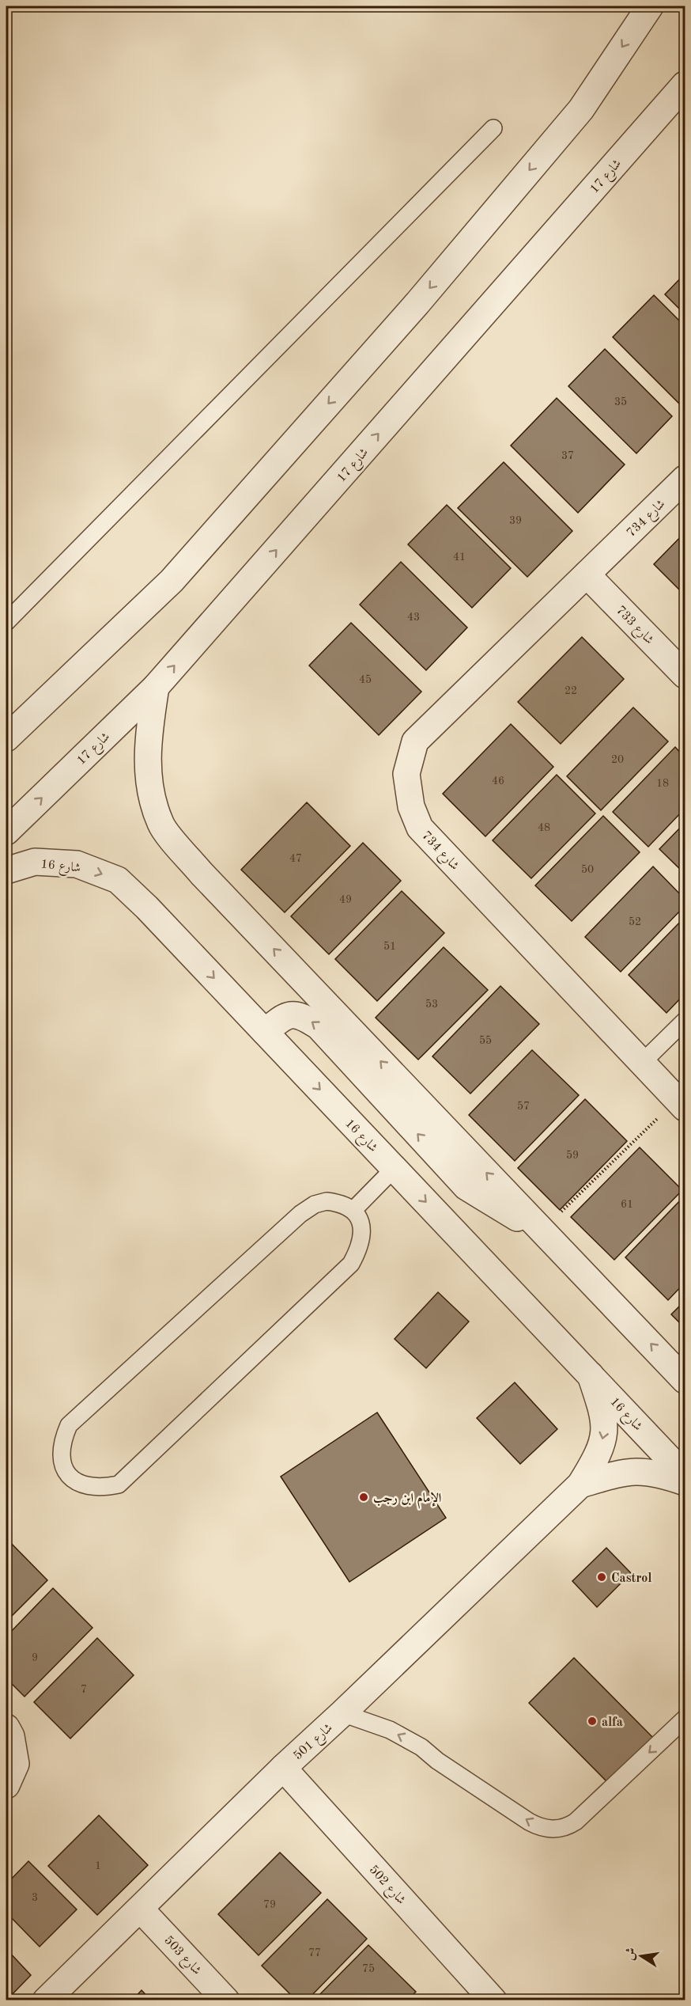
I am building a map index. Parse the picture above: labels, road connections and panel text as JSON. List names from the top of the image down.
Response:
{
  "streets": {
    "street": [
      "شارع 17",
      "شارع 734",
      "شارع 733",
      "شارع 16",
      "شارع 501",
      "شارع 502",
      "شارع 503"
    ]
  },
  "crossings": [
    ["شارع 734", "شارع 733"],
    ["شارع 16", "شارع 501"],
    ["شارع 501", "شارع 502"],
    ["شارع 501", "شارع 503"]
  ],
  "places": ["الإمام ابن رجب", "Castrol", "alfa"],
  "house_numbers": [
    "35",
    "37",
    "39",
    "41",
    "43",
    "45",
    "22",
    "20",
    "46",
    "18",
    "48",
    "47",
    "50",
    "49",
    "52",
    "51",
    "53",
    "55",
    "57",
    "59",
    "61",
    "9",
    "7",
    "1",
    "3",
    "79",
    "77",
    "75"
  ],
  "north": "left"
}
